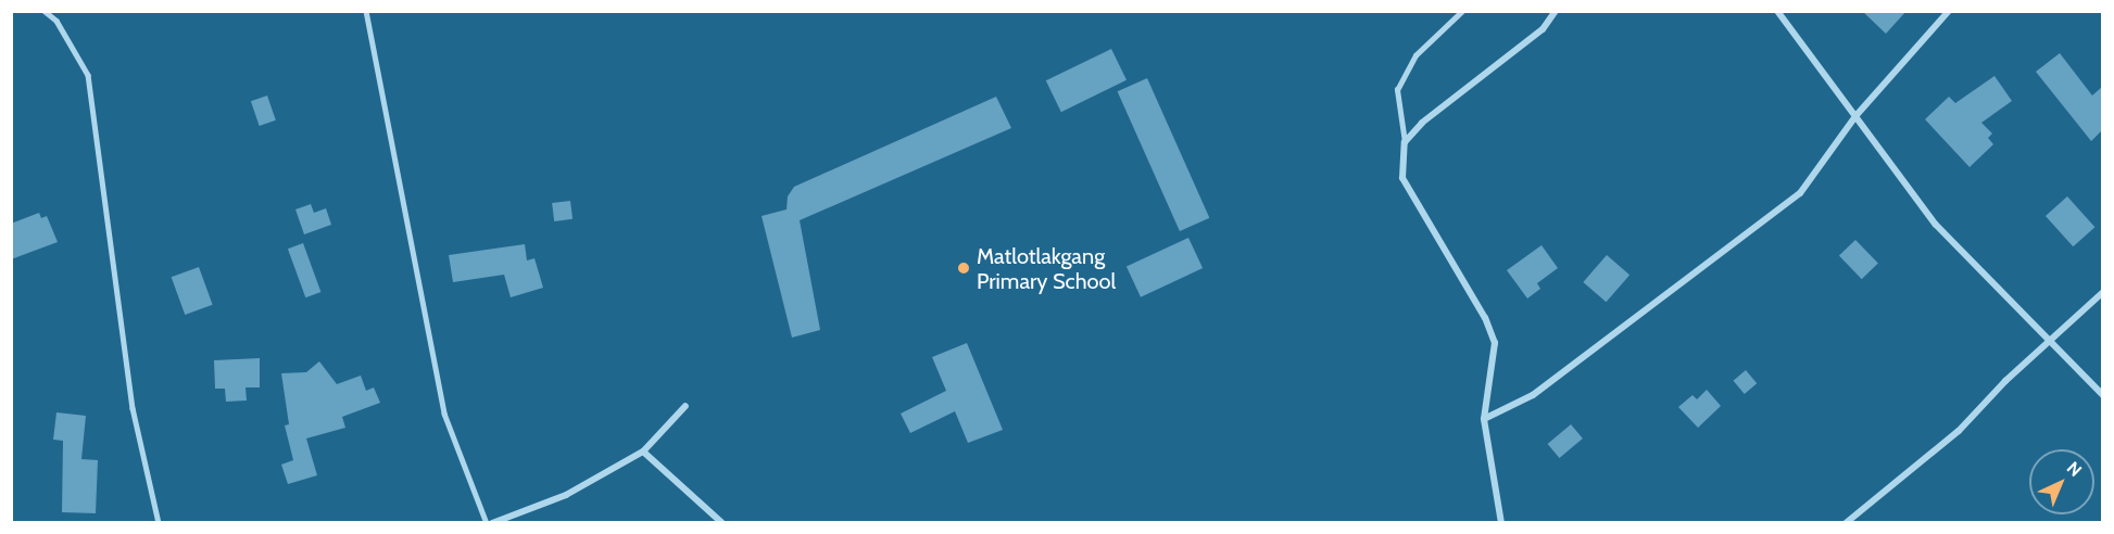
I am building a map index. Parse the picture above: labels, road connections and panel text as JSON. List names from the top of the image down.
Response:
{
  "places": ["Matlotlakgang Primary School"],
  "north": "top right"
}
